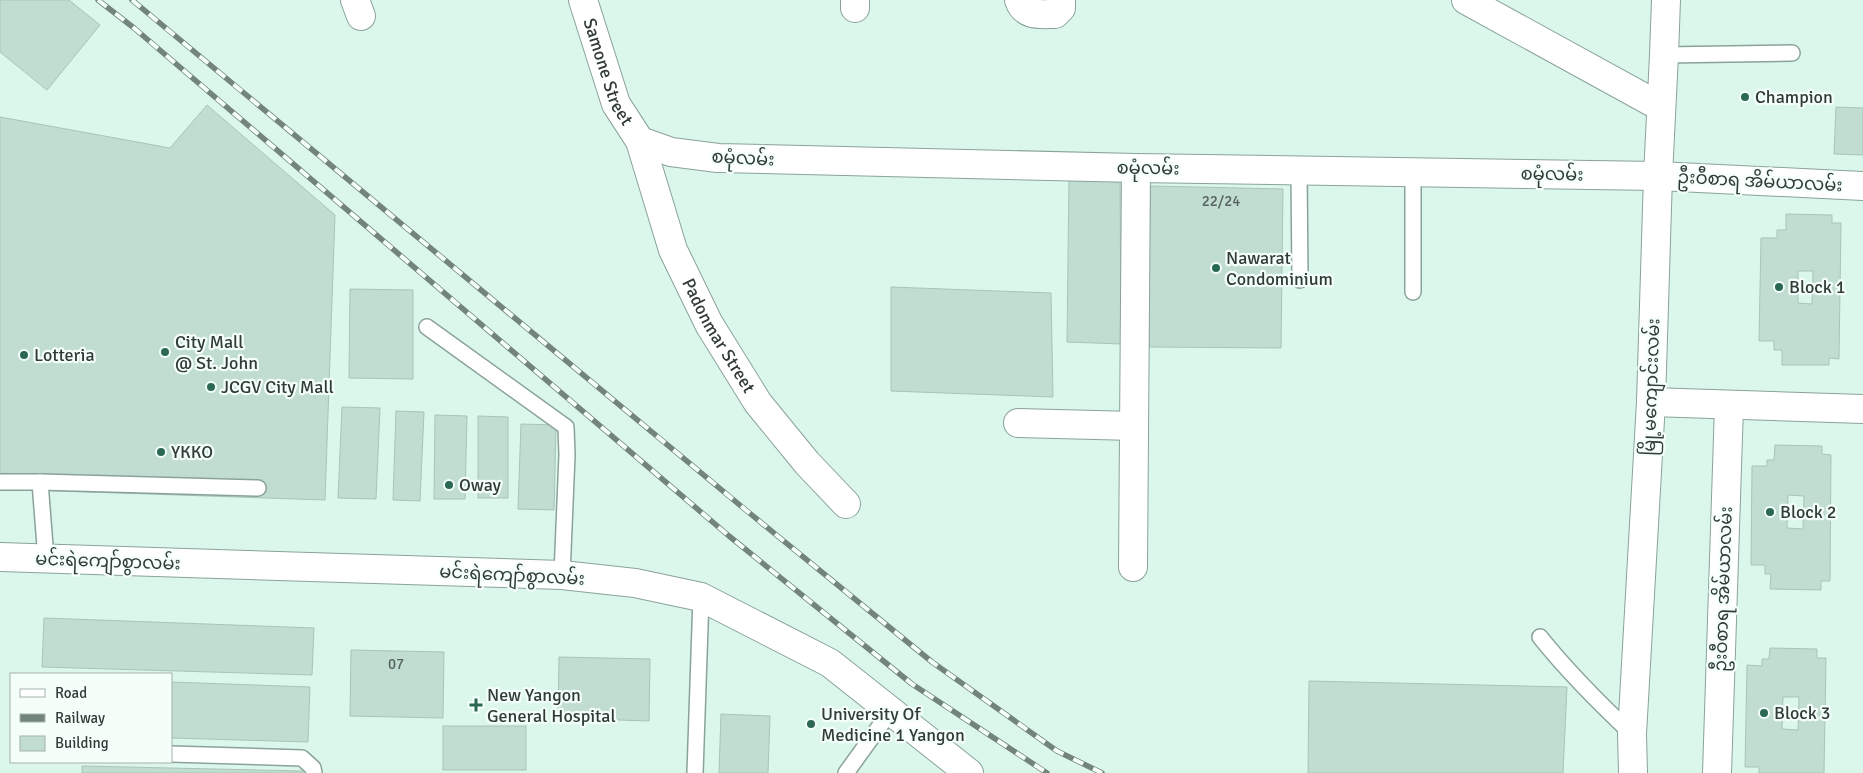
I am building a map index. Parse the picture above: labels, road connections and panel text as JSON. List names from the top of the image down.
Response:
{
  "streets": {
    "street": [
      "Samone Street",
      "စမုံလမ်း",
      "ဦးဝီစာရ အိမ်ယာလမ်း",
      "Padonmar Street",
      "မြို့မကျောင်းလမ်း",
      "မင်းရဲကျော်စွာလမ်း"
    ]
  },
  "crossings": [
    ["Samone Street", "စမုံလမ်း"],
    ["Samone Street", "Padonmar Street"],
    ["စမုံလမ်း", "ဦးဝီစာရ အိမ်ယာလမ်း"],
    ["စမုံလမ်း", "Padonmar Street"],
    ["စမုံလမ်း", "မြို့မကျောင်းလမ်း"],
    ["ဦးဝီစာရ အိမ်ယာလမ်း", "မြို့မကျောင်းလမ်း"]
  ],
  "places": {
    "other": [
      "Champion",
      "Nawarat Condominium",
      "Block 1",
      "City Mall @ St. John",
      "Lotteria",
      "JCGV City Mall",
      "YKKO",
      "Oway",
      "Block 2",
      "Block 3",
      "University Of Medicine 1 Yangon"
    ],
    "health": ["New Yangon General Hospital"]
  },
  "house_numbers": ["22/24", "07"],
  "legend": ["Road", "Railway", "Building"]
}
